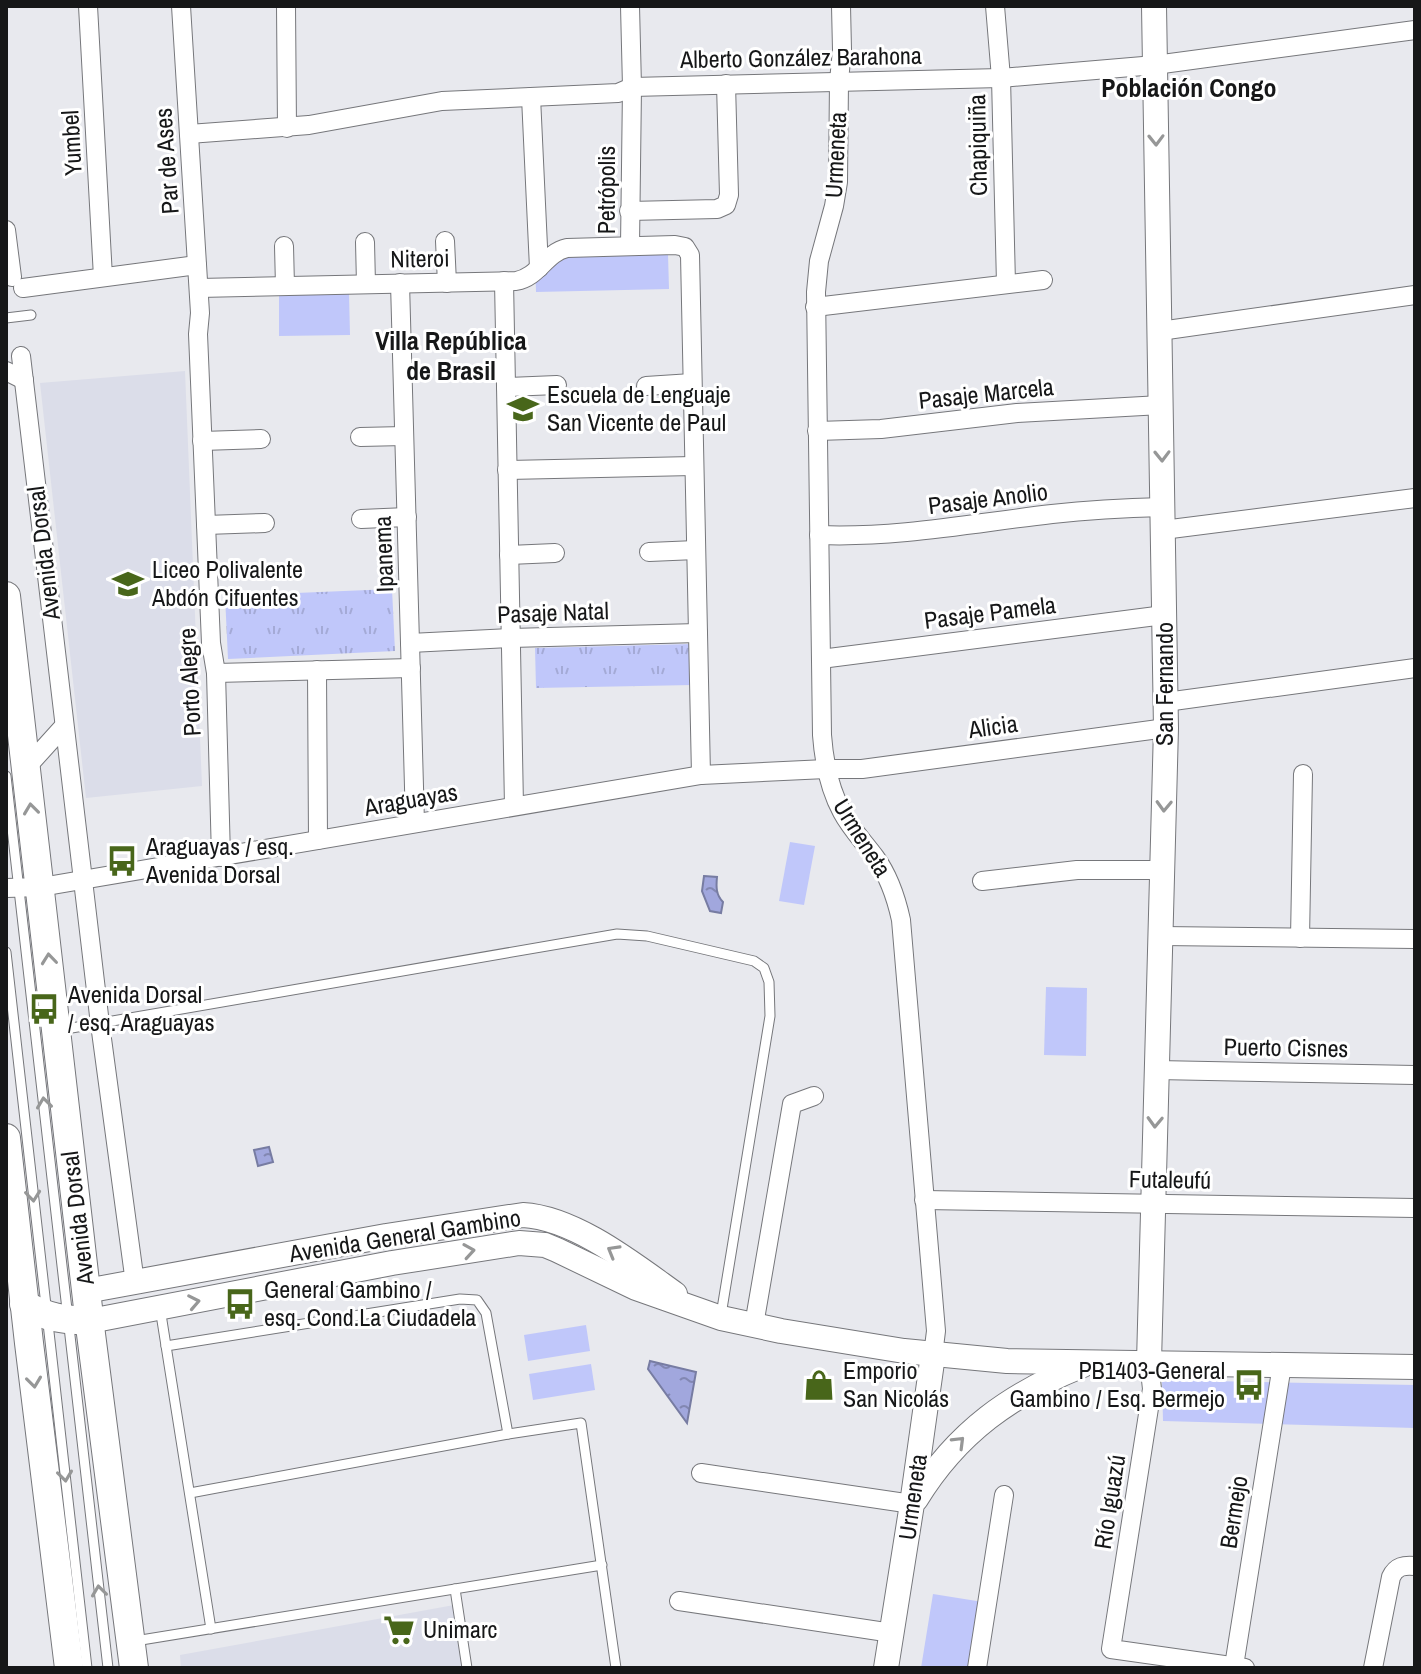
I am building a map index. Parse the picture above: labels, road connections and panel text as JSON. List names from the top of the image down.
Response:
{
  "streets": {
    "main road": ["Avenida Dorsal"],
    "street": [
      "Alberto González Barahona",
      "Yumbel",
      "Chapiquiña",
      "Urmeneta",
      "Par de Ases",
      "Petrópolis",
      "Niteroi",
      "Pasaje Marcela",
      "Pasaje Anolio",
      "Ipanema",
      "Pasaje Natal",
      "Pasaje Pamela",
      "Porto Alegre",
      "San Fernando",
      "Alicia",
      "Araguayas",
      "Puerto Cisnes",
      "Futaleufú",
      "Avenida General Gambino",
      "Río Iguazú",
      "Bermejo"
    ]
  },
  "crossings": [
    ["Alberto González Barahona", "Chapiquiña"],
    ["Alberto González Barahona", "Urmeneta"],
    ["Alberto González Barahona", "Par de Ases"],
    ["Alberto González Barahona", "Petrópolis"],
    ["Alberto González Barahona", "San Fernando"],
    ["Urmeneta", "Pasaje Marcela"],
    ["Urmeneta", "Pasaje Anolio"],
    ["Urmeneta", "Pasaje Pamela"],
    ["Urmeneta", "Alicia"],
    ["Urmeneta", "Araguayas"],
    ["Urmeneta", "Futaleufú"],
    ["Urmeneta", "Avenida General Gambino"],
    ["Par de Ases", "Niteroi"],
    ["Par de Ases", "Porto Alegre"],
    ["Petrópolis", "Niteroi"],
    ["Petrópolis", "Pasaje Natal"],
    ["Petrópolis", "Araguayas"],
    ["Niteroi", "Ipanema"],
    ["Pasaje Marcela", "San Fernando"],
    ["Pasaje Anolio", "San Fernando"],
    ["Avenida Dorsal", "Araguayas"],
    ["Avenida Dorsal", "Avenida General Gambino"],
    ["Ipanema", "Pasaje Natal"],
    ["Ipanema", "Araguayas"],
    ["Pasaje Pamela", "San Fernando"],
    ["Porto Alegre", "Araguayas"],
    ["San Fernando", "Alicia"],
    ["San Fernando", "Puerto Cisnes"],
    ["San Fernando", "Futaleufú"],
    ["San Fernando", "Avenida General Gambino"],
    ["San Fernando", "Río Iguazú"],
    ["Alicia", "Araguayas"],
    ["Avenida General Gambino", "Río Iguazú"],
    ["Avenida General Gambino", "Bermejo"],
    ["Río Iguazú", "Bermejo"]
  ],
  "one_way": ["San Fernando"],
  "districts": ["Población Congo", "Villa República de Brasil"],
  "places": {
    "school or university": ["Escuela de Lenguaje San Vicente de Paul", "Liceo Polivalente Abdón Cifuentes"],
    "bus stop": [
      "Araguayas / esq. Avenida Dorsal",
      "Avenida Dorsal / esq. Araguayas",
      "General Gambino / esq. Cond.La Ciudadela",
      "PB1403-General Gambino / Esq. Bermejo"
    ],
    "shop": ["Emporio San Nicolás"],
    "supermarket": ["Unimarc"]
  }
}
